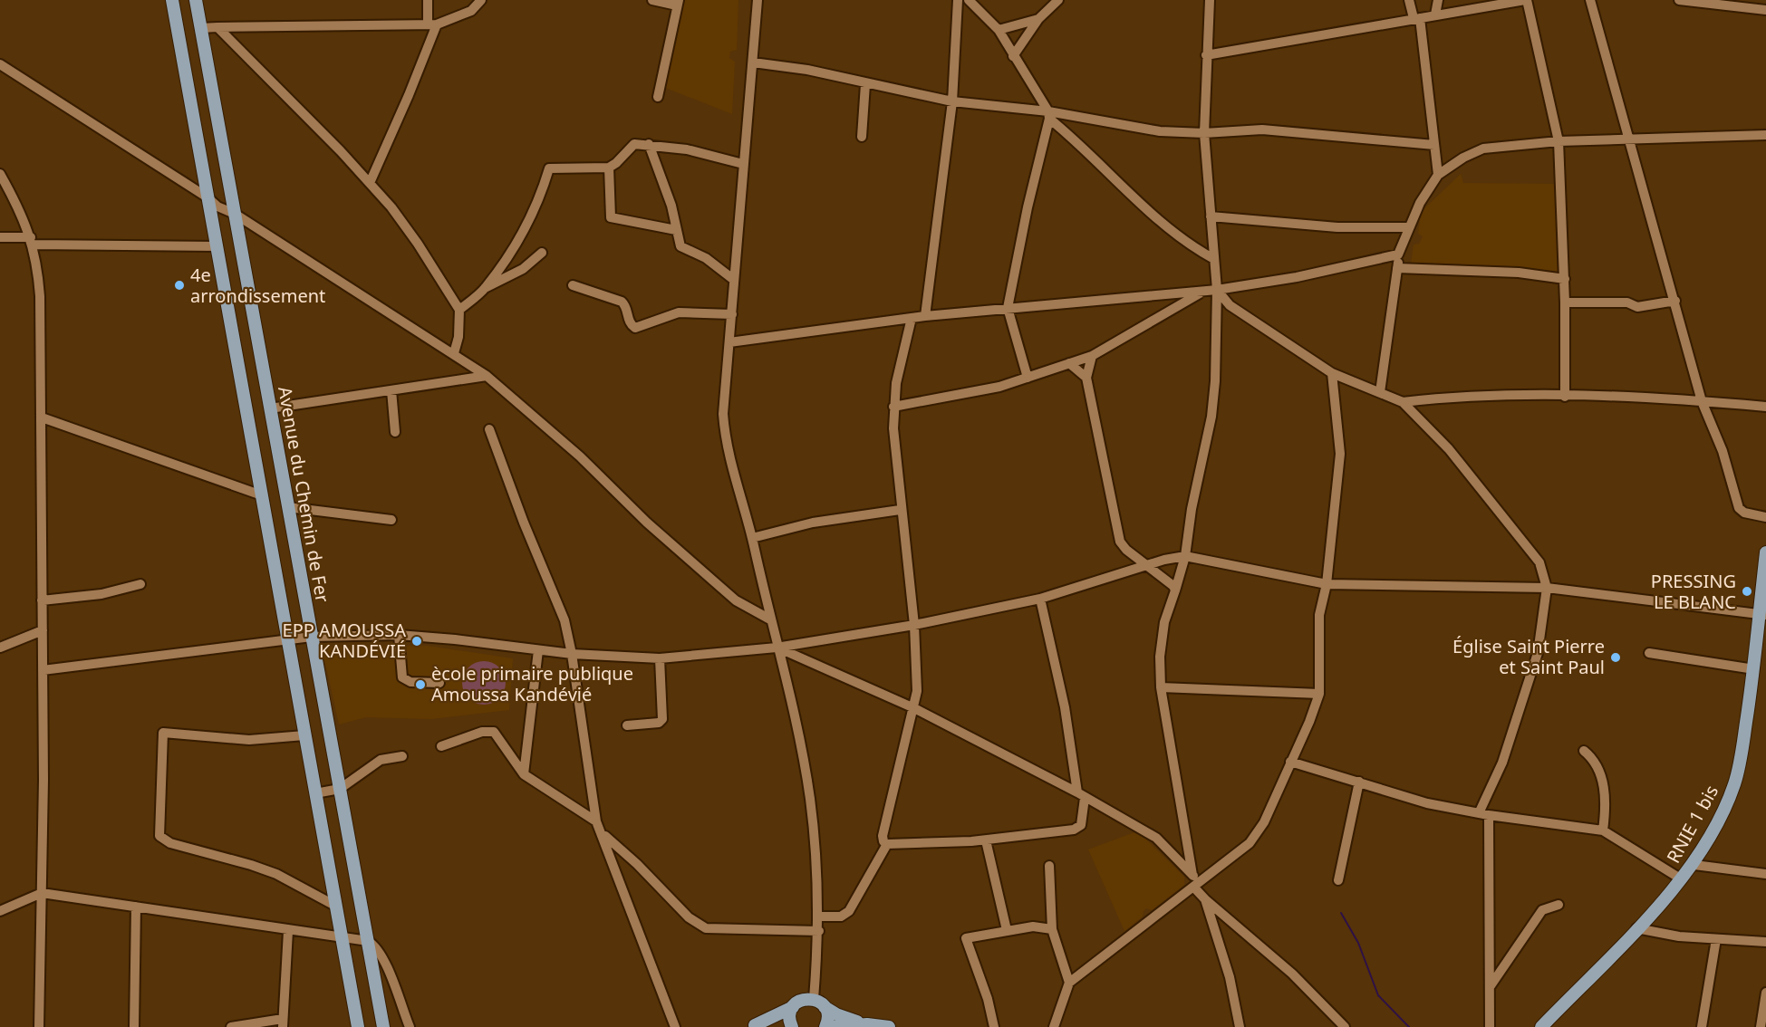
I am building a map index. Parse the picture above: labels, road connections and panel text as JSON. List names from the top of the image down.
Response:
{
  "streets": {
    "main road": ["Avenue du Chemin de Fer", "RNIE 1 bis"]
  },
  "places": [
    "4e arrondissement",
    "PRESSING LE BLANC",
    "EPP AMOUSSA KANDÉVIÉ",
    "Église Saint Pierre et Saint Paul",
    "ècole primaire publique Amoussa Kandévié"
  ]
}
